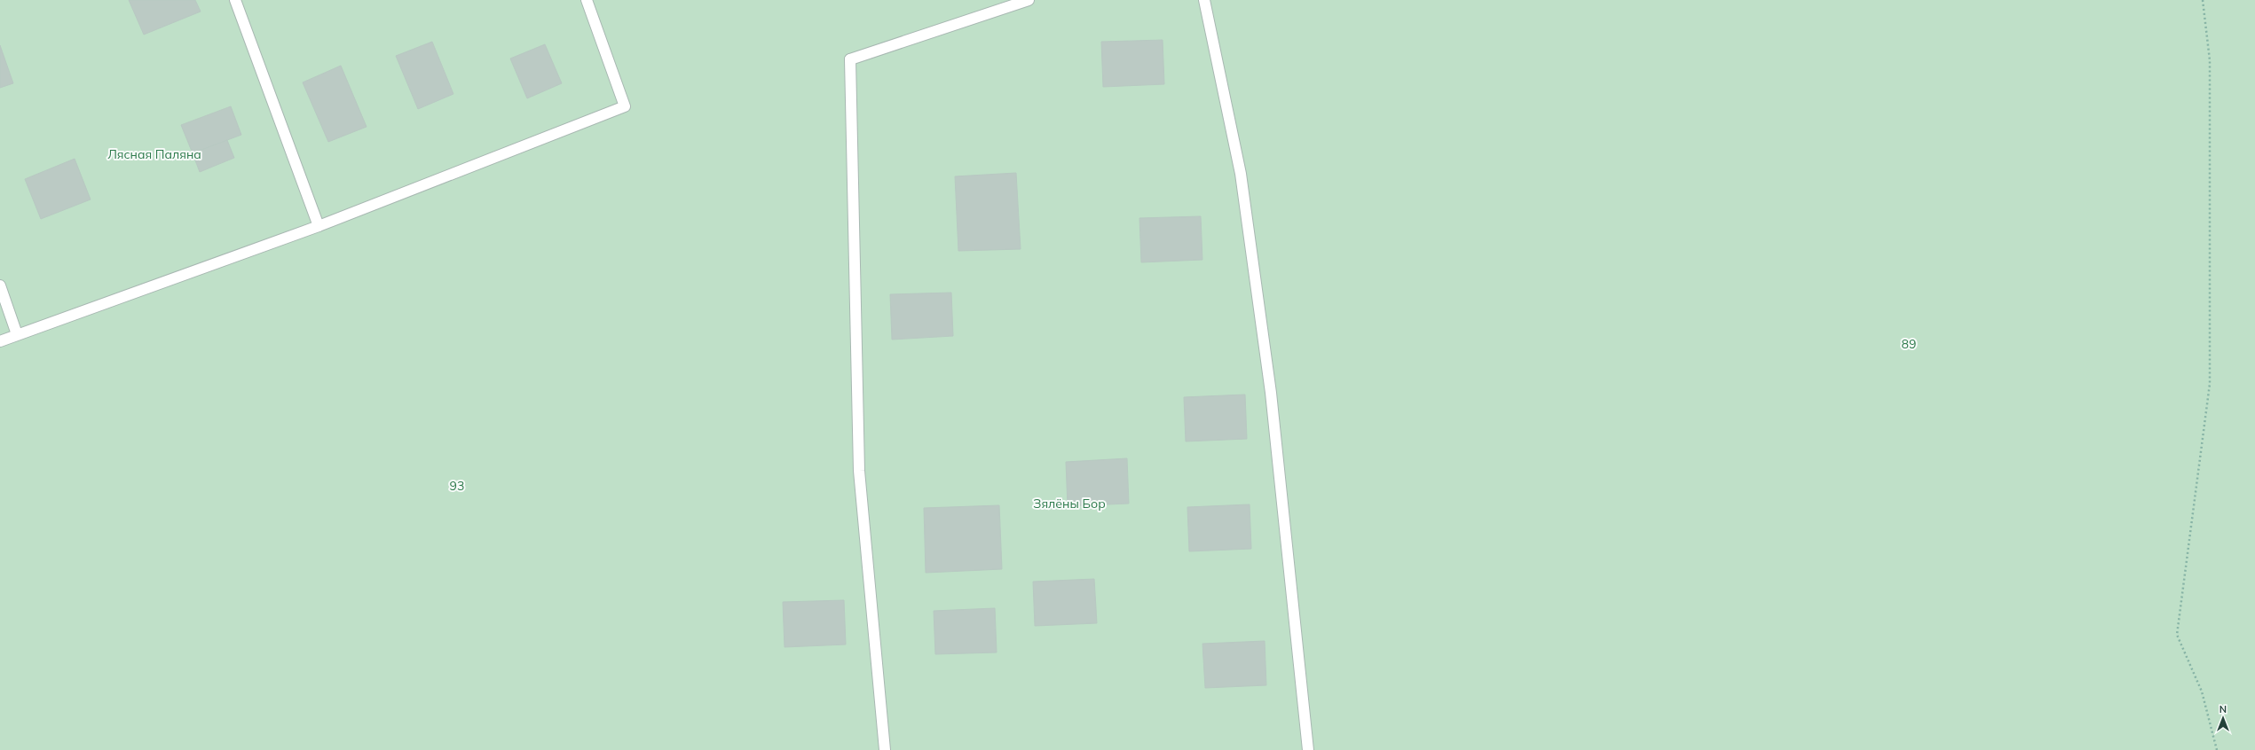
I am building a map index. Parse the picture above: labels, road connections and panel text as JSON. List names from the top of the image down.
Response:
{
  "parks": [
    "Лясная Паляна",
    "89",
    "93",
    "Зялёны Бор"
  ],
  "north": "top"
}
